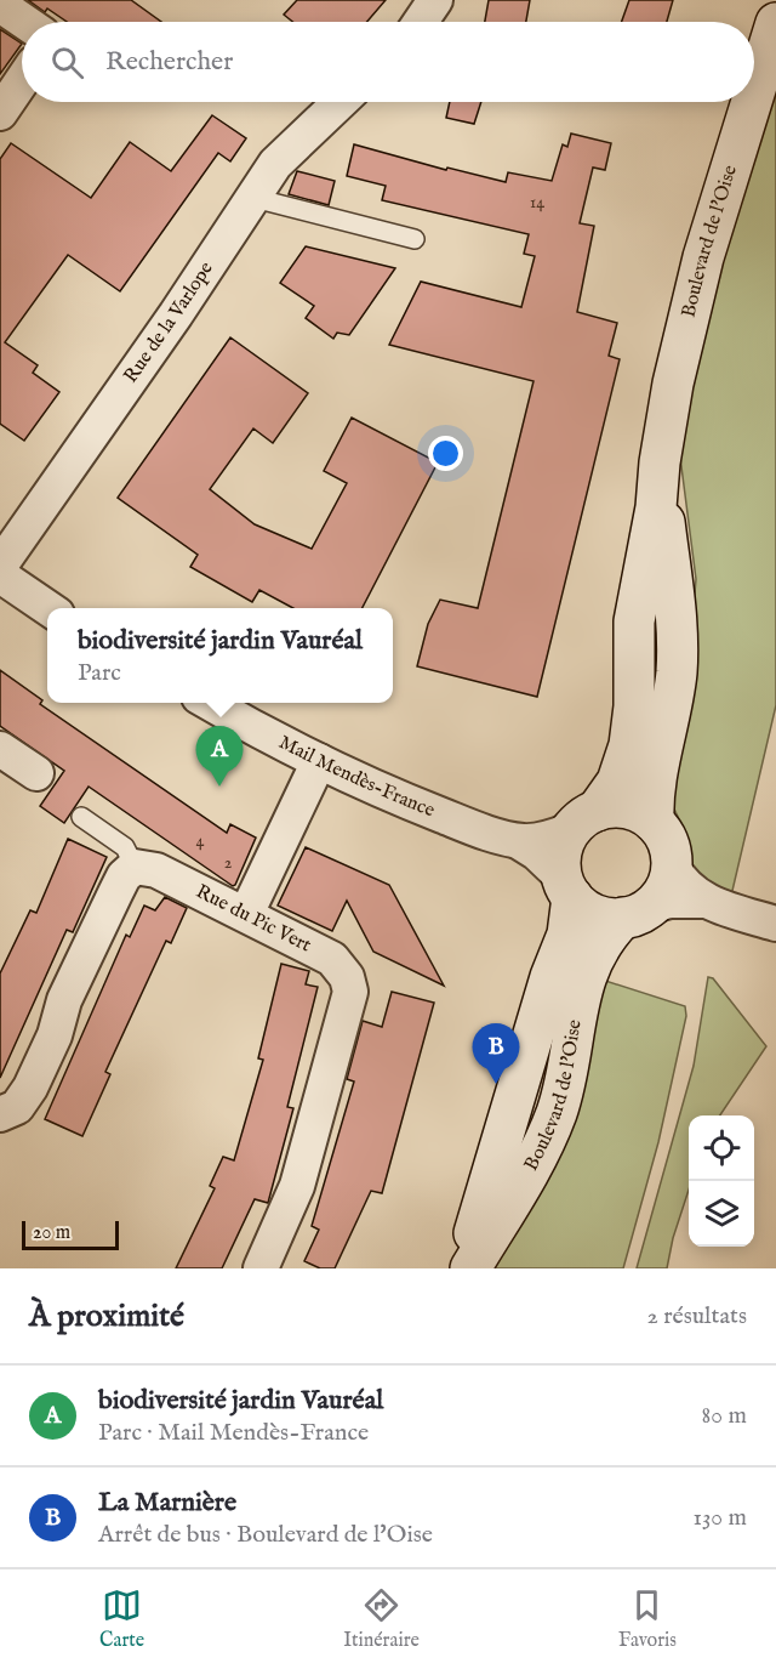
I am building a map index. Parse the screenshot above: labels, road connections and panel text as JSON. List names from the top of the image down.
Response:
{
  "streets": {
    "main road": ["Boulevard de l'Oise"],
    "street": ["Rue de la Varlope", "Mail Mendès-France", "Rue du Pic Vert"]
  },
  "crossings": [
    ["Boulevard de l'Oise", "Mail Mendès-France"]
  ],
  "house_numbers": ["14", "4", "2"],
  "scale_bar": "20 m",
  "page": {
    "search": "Rechercher",
    "popup": ["biodiversité jardin Vauréal", "Parc"],
    "pins": ["A", "B"],
    "scale": "20 m",
    "heading": ["À proximité", "2 résultats"],
    "list": [
      {
        "mark": "A",
        "name": "biodiversité jardin Vauréal",
        "note": "Parc · Mail Mendès-France",
        "value": "80 m"
      },
      {
        "mark": "B",
        "name": "La Marnière",
        "note": "Arrêt de bus · Boulevard de l'Oise",
        "value": "130 m"
      }
    ],
    "nav": ["Carte", "Itinéraire", "Favoris"]
  }
}
